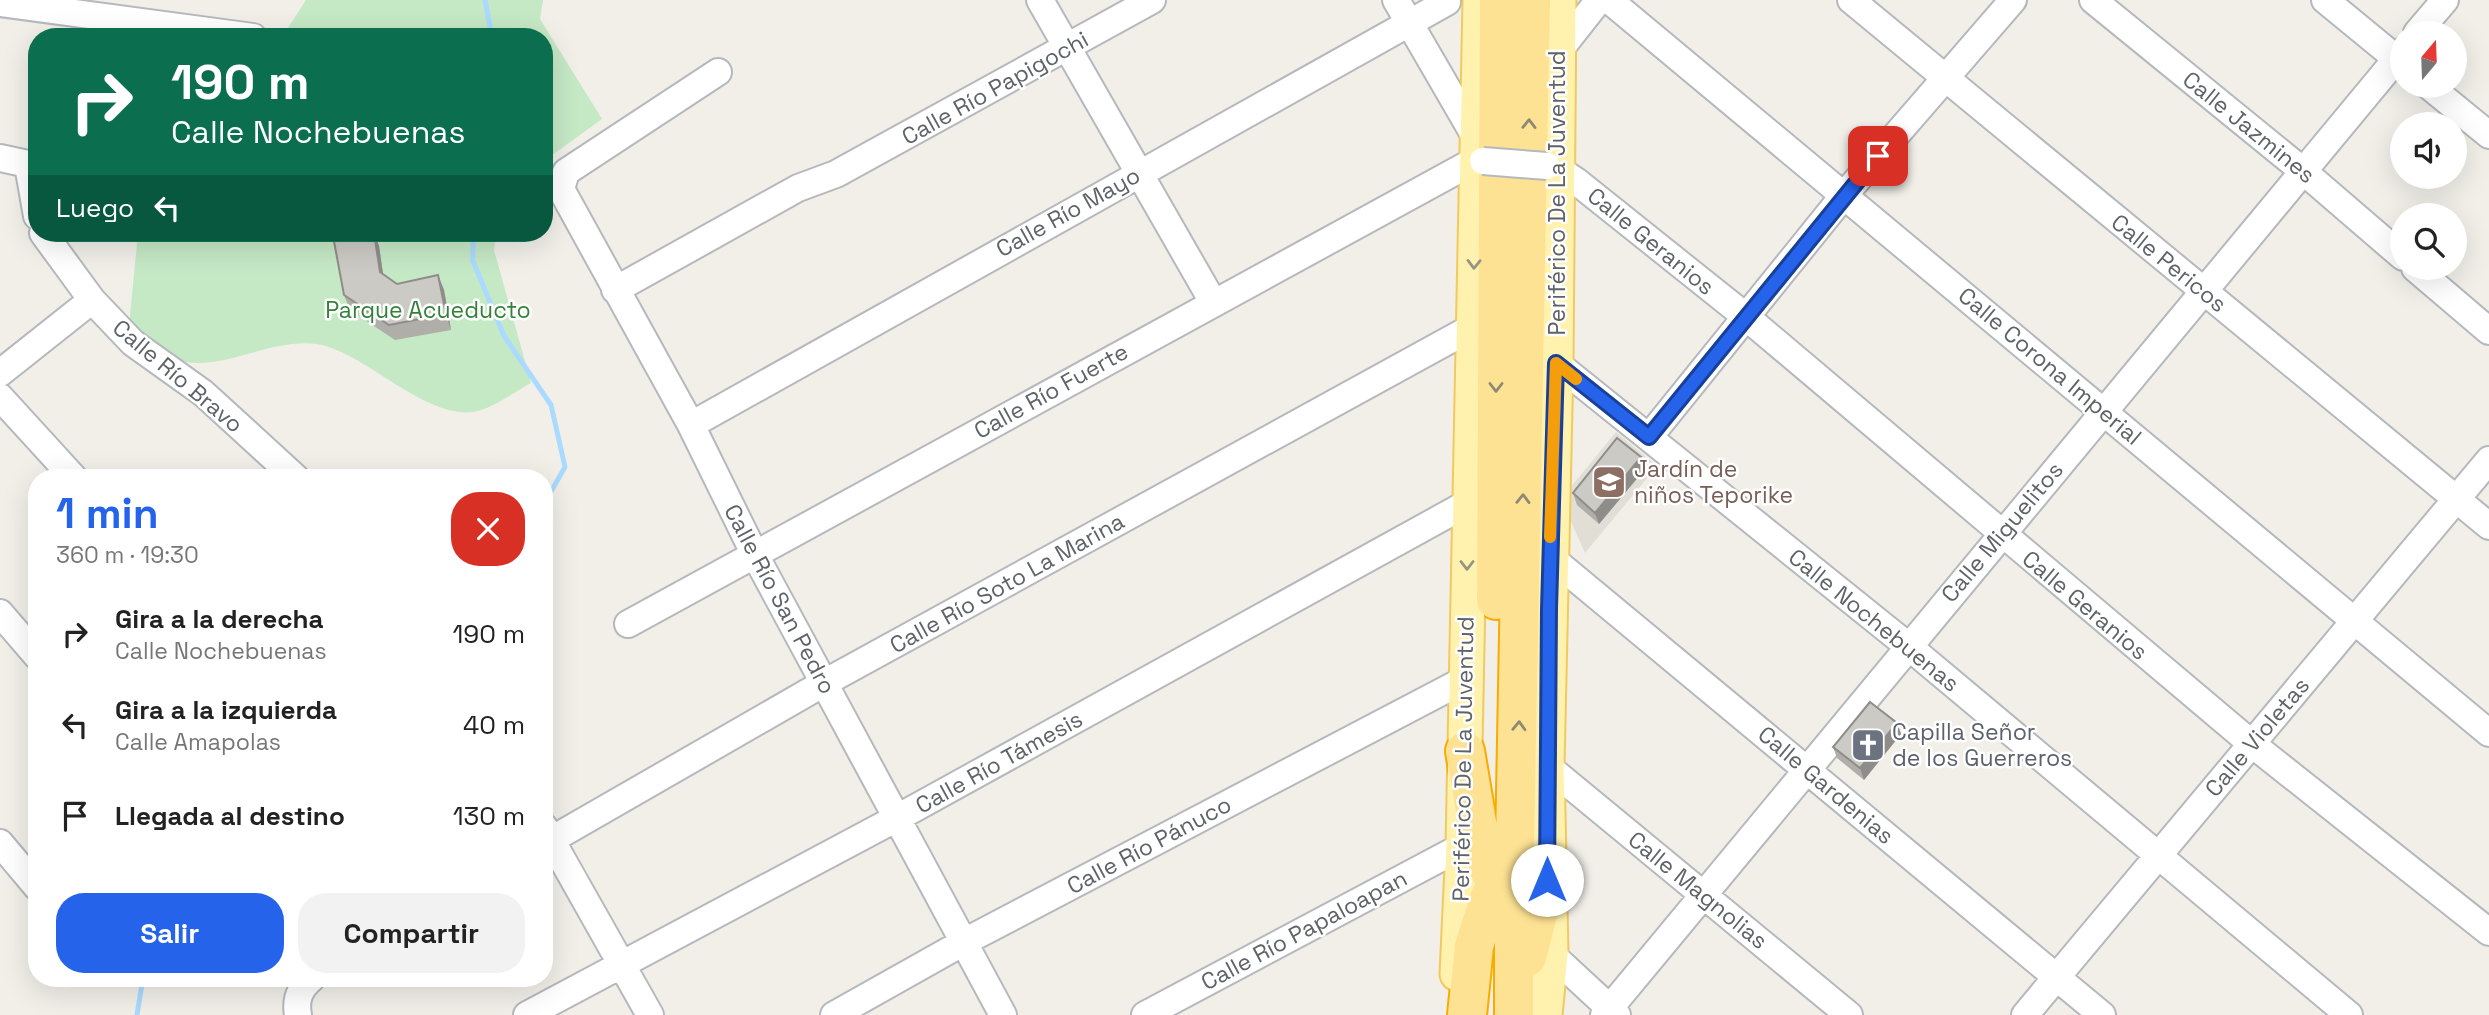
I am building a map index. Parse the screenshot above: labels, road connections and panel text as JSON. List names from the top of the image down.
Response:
{
  "streets": {
    "highway": ["Periférico De La Juventud"],
    "street": [
      "Calle Río Papigochi",
      "Calle Jazmines",
      "Calle Río Mayo",
      "Calle Geranios",
      "Calle Pericos",
      "Calle Corona Imperial",
      "Calle Río Bravo",
      "Calle Río Fuerte",
      "Calle Miguelitos",
      "Calle Río Soto La Marina",
      "Calle Río San Pedro",
      "Calle Nochebuenas",
      "Calle Violetas",
      "Calle Río Támesis",
      "Calle Gardenias",
      "Calle Río Pánuco",
      "Calle Magnolias",
      "Calle Río Papaloapan"
    ]
  },
  "crossings": [
    ["Calle Río Papigochi", "Calle Río San Pedro"],
    ["Calle Jazmines", "Calle Miguelitos"],
    ["Periférico De La Juventud", "Calle Geranios"],
    ["Periférico De La Juventud", "Calle Río Fuerte"],
    ["Periférico De La Juventud", "Calle Río Soto La Marina"],
    ["Periférico De La Juventud", "Calle Nochebuenas"],
    ["Periférico De La Juventud", "Calle Río Támesis"],
    ["Periférico De La Juventud", "Calle Gardenias"],
    ["Periférico De La Juventud", "Calle Río Pánuco"],
    ["Periférico De La Juventud", "Calle Magnolias"],
    ["Periférico De La Juventud", "Calle Río Papaloapan"],
    ["Calle Río Mayo", "Calle Río San Pedro"],
    ["Calle Geranios", "Calle Miguelitos"],
    ["Calle Geranios", "Calle Violetas"],
    ["Calle Pericos", "Calle Miguelitos"],
    ["Calle Pericos", "Calle Violetas"],
    ["Calle Corona Imperial", "Calle Miguelitos"],
    ["Calle Corona Imperial", "Calle Violetas"],
    ["Calle Río Fuerte", "Calle Río San Pedro"],
    ["Calle Miguelitos", "Calle Nochebuenas"],
    ["Calle Miguelitos", "Calle Gardenias"],
    ["Calle Miguelitos", "Calle Magnolias"],
    ["Calle Río Soto La Marina", "Calle Río San Pedro"],
    ["Calle Río San Pedro", "Calle Río Támesis"],
    ["Calle Río San Pedro", "Calle Río Pánuco"],
    ["Calle Nochebuenas", "Calle Violetas"],
    ["Calle Violetas", "Calle Gardenias"]
  ],
  "parks": ["Parque Acueducto"],
  "places": {
    "school or university": ["Jardín de niños Teporike"],
    "church": ["Capilla Señor de los Guerreros"]
  },
  "north": "top",
  "page": {
    "turn": ["190 m", "Calle Nochebuenas"],
    "then": "Luego",
    "heading": ["1 min", "360 m · 19:30"],
    "list": [
      {
        "name": "Gira a la derecha",
        "note": "Calle Nochebuenas",
        "value": "190 m"
      },
      {
        "name": "Gira a la izquierda",
        "note": "Calle Amapolas",
        "value": "40 m"
      },
      {
        "name": "Llegada al destino",
        "value": "130 m"
      }
    ],
    "buttons": ["Salir", "Compartir"]
  }
}
